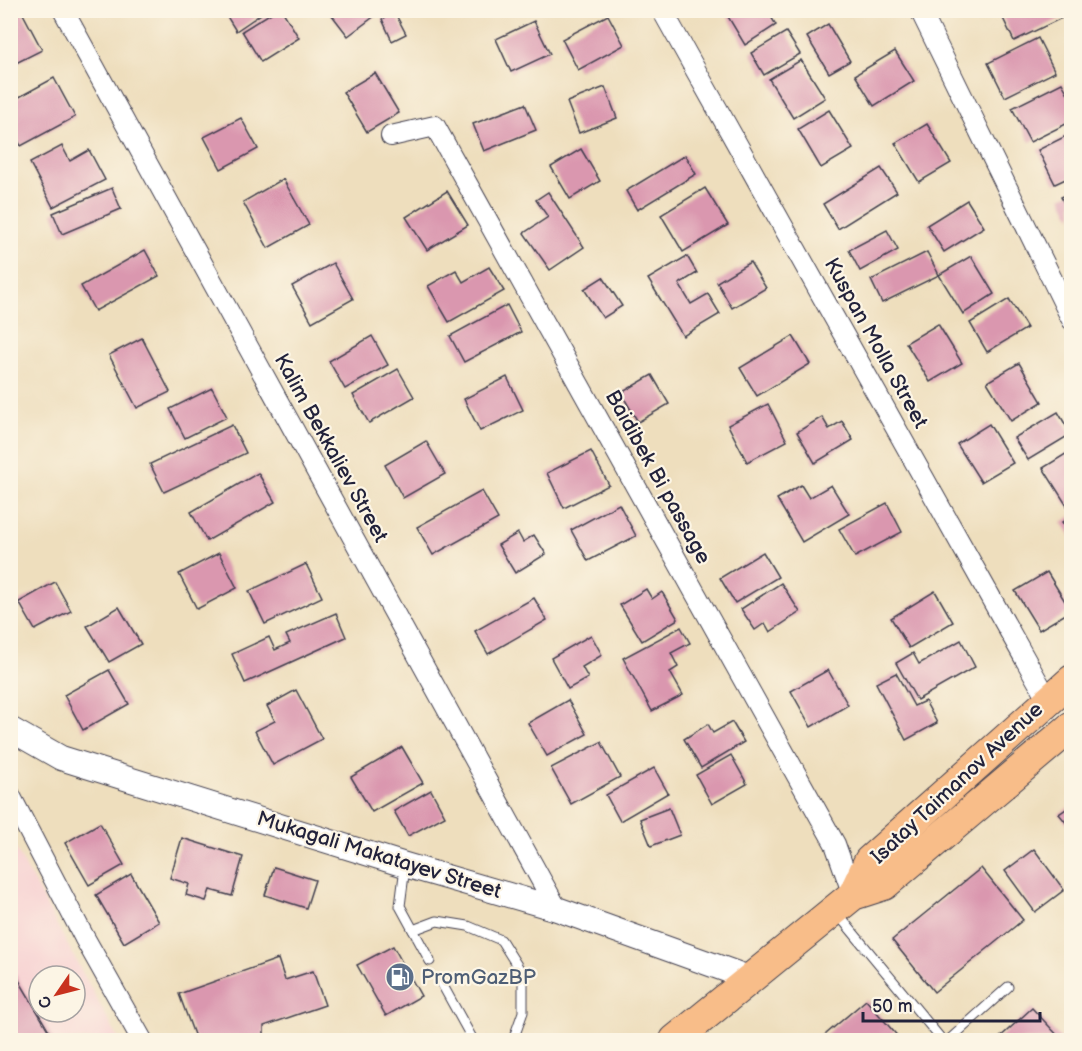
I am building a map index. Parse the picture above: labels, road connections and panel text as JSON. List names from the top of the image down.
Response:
{
  "streets": {
    "main road": ["Isatay Taimanov Avenue"],
    "street": [
      "Kuspan Molla Street",
      "Kalim Bekkaliev Street",
      "Baidibek Bi passage",
      "Mukagali Makatayev Street"
    ]
  },
  "crossings": [
    ["Kuspan Molla Street", "Isatay Taimanov Avenue"],
    ["Kalim Bekkaliev Street", "Mukagali Makatayev Street"],
    ["Baidibek Bi passage", "Isatay Taimanov Avenue"],
    ["Isatay Taimanov Avenue", "Mukagali Makatayev Street"]
  ],
  "places": {
    "fuel station": ["PromGazBP"]
  },
  "scale_bar": "50 m",
  "north": "bottom left"
}
